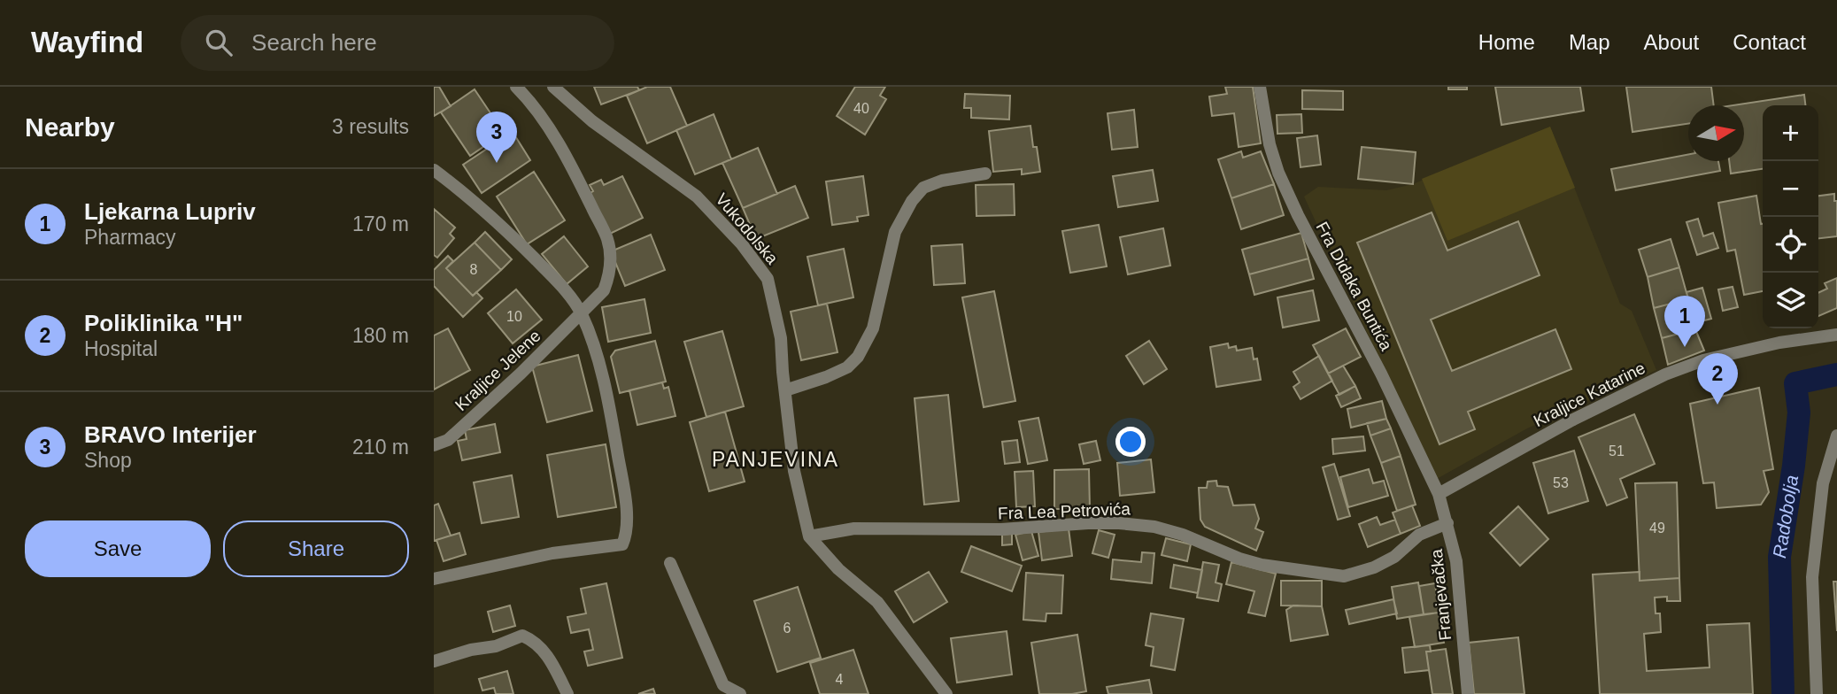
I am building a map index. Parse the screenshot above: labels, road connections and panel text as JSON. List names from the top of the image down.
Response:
{
  "streets": {
    "street": [
      "Vukodolska",
      "Fra Didaka Buntića",
      "Kraljice Jelene",
      "Kraljice Katarine",
      "Fra Lea Petrovića",
      "Franjevačka"
    ]
  },
  "crossings": [
    ["Vukodolska", "Fra Lea Petrovića"],
    ["Fra Didaka Buntića", "Kraljice Katarine"],
    ["Fra Didaka Buntića", "Franjevačka"],
    ["Kraljice Katarine", "Franjevačka"],
    ["Fra Lea Petrovića", "Franjevačka"]
  ],
  "districts": ["PANJEVINA"],
  "water": ["Radobolja"],
  "house_numbers": [
    "40",
    "8",
    "10",
    "51",
    "53",
    "49",
    "6",
    "4"
  ],
  "north": "right",
  "page": {
    "header": "Wayfind",
    "search": "Search here",
    "nav": [
      "Home",
      "Map",
      "About",
      "Contact"
    ],
    "heading": ["Nearby", "3 results"],
    "map_buttons": ["+", "−"],
    "pins": ["3", "1", "2"],
    "list": [
      {
        "mark": "1",
        "name": "Ljekarna Lupriv",
        "note": "Pharmacy",
        "value": "170 m"
      },
      {
        "mark": "2",
        "name": "Poliklinika \"H\"",
        "note": "Hospital",
        "value": "180 m"
      },
      {
        "mark": "3",
        "name": "BRAVO Interijer",
        "note": "Shop",
        "value": "210 m"
      }
    ],
    "buttons": ["Save", "Share"]
  }
}
